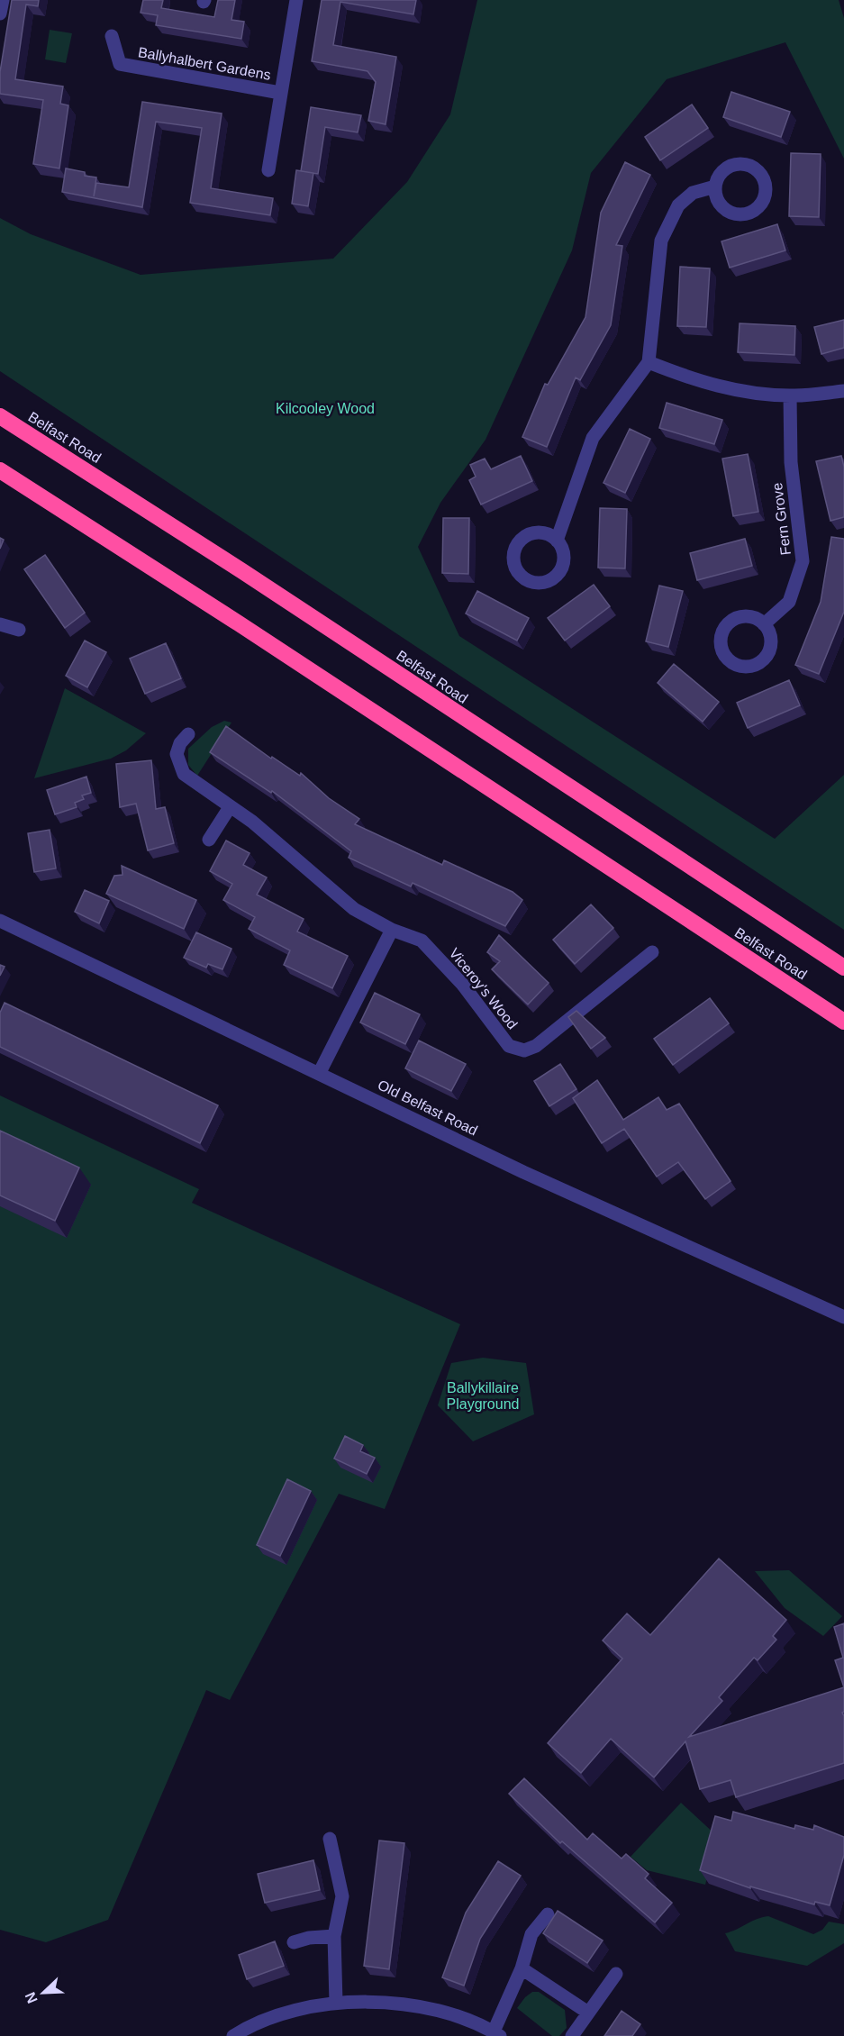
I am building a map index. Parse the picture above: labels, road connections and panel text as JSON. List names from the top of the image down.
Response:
{
  "streets": {
    "highway": ["Belfast Road"],
    "street": [
      "Ballyhalbert Gardens",
      "Fern Grove",
      "Viceroy's Wood",
      "Old Belfast Road"
    ]
  },
  "parks": ["Kilcooley Wood", "Ballykillaire Playground"],
  "north": "bottom left"
}
